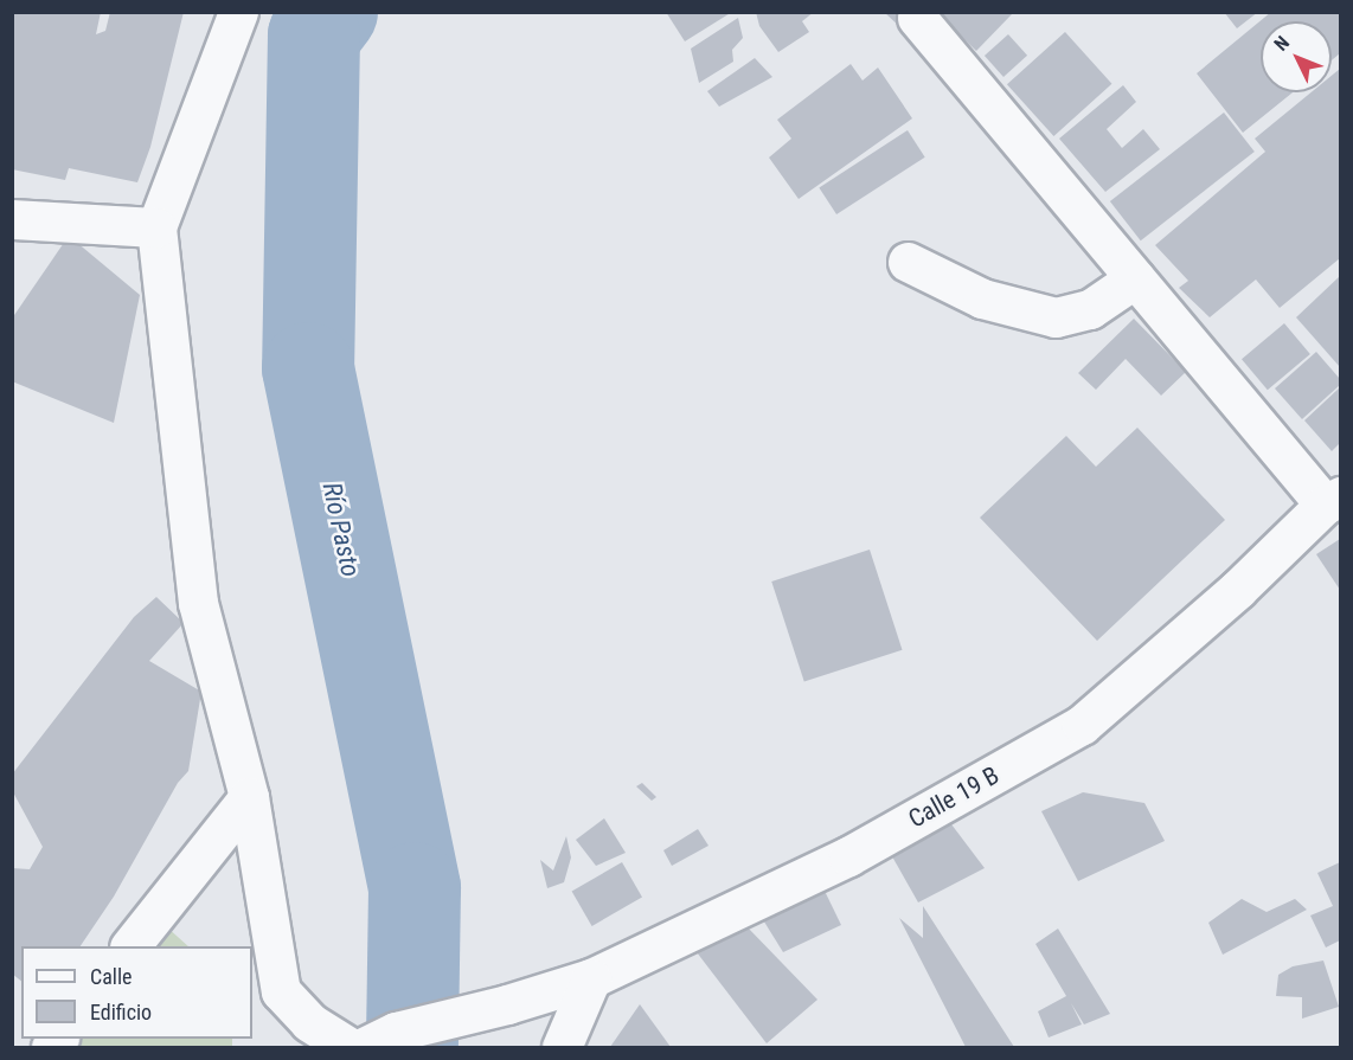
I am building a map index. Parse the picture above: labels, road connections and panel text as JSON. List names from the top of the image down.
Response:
{
  "streets": {
    "street": ["Calle 19 B"]
  },
  "water": ["Río Pasto"],
  "legend": ["Calle", "Edificio"],
  "north": "top left"
}
